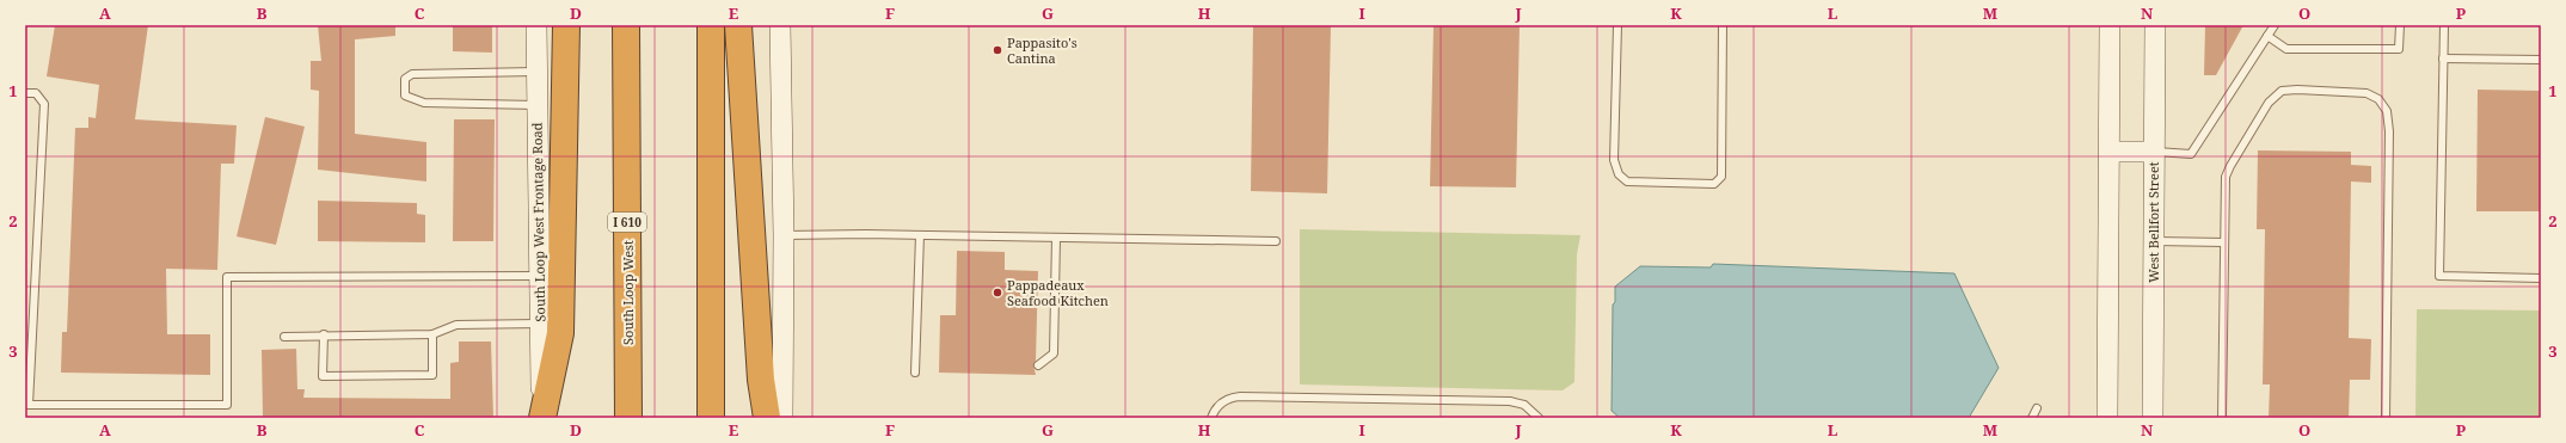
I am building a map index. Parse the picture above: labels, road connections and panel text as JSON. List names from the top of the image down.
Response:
{
  "streets": {
    "highway": ["I 610", "South Loop West"],
    "main road": ["South Loop West Frontage Road", "West Bellfort Street"]
  },
  "places": ["Pappasito's Cantina", "Pappadeaux Seafood Kitchen"],
  "grid": {
    "columns": [
      "A",
      "B",
      "C",
      "D",
      "E",
      "F",
      "G",
      "H",
      "I",
      "J",
      "K",
      "L",
      "M",
      "N",
      "O",
      "P"
    ],
    "rows": ["1", "2", "3"]
  }
}
